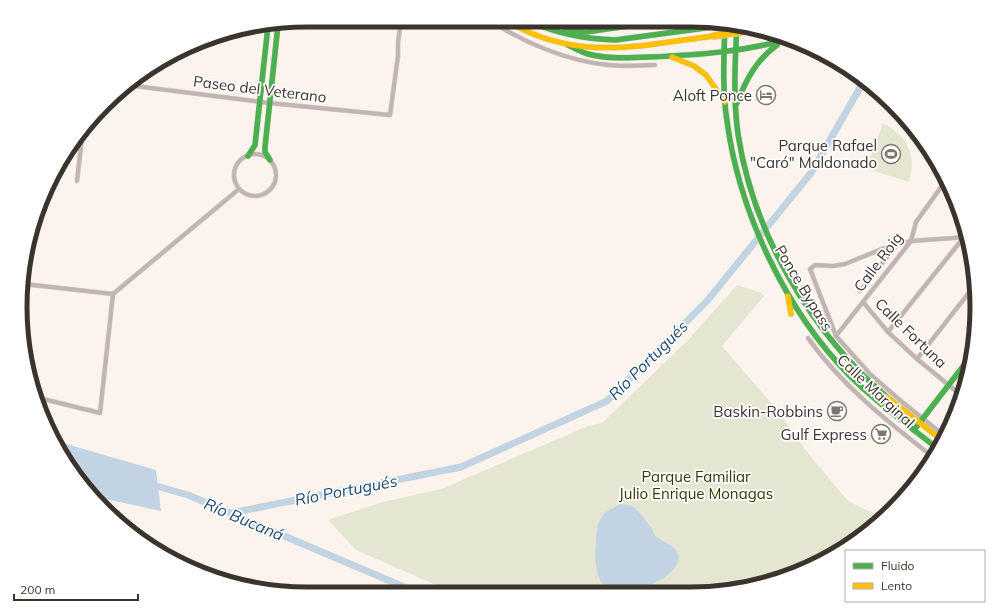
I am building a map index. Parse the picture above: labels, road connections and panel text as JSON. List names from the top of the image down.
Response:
{
  "streets": {
    "main road": ["Ponce Bypass"],
    "street": [
      "Paseo del Veterano",
      "Calle Roig",
      "Calle Fortuna",
      "Calle Marginal"
    ]
  },
  "crossings": [
    ["Calle Roig", "Calle Fortuna"],
    ["Ponce Bypass", "Calle Marginal"]
  ],
  "water": ["Río Portugués", "Río Bucaná"],
  "parks": ["Parque Familiar Julio Enrique Monagas"],
  "places": {
    "hotel": ["Aloft Ponce"],
    "sports": ["Parque Rafael \"Caró\" Maldonado"],
    "cafe": ["Baskin-Robbins"],
    "supermarket": ["Gulf Express"]
  },
  "legend": ["Fluido", "Lento"],
  "scale_bar": "200 m"
}
